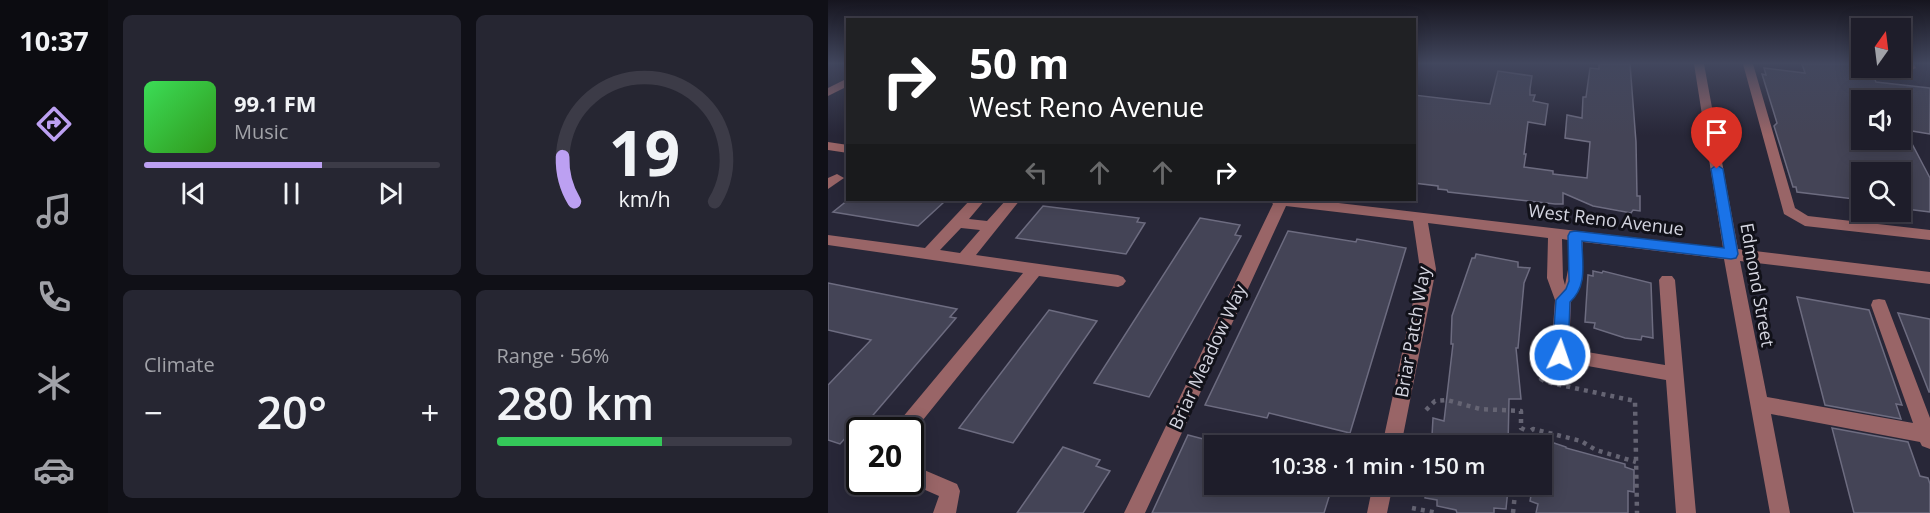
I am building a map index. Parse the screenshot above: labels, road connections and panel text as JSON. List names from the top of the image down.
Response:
{
  "streets": {
    "street": [
      "West Reno Avenue",
      "Edmond Street",
      "Briar Patch Way",
      "Briar Meadow Way"
    ]
  },
  "crossings": [
    ["West Reno Avenue", "Edmond Street"],
    ["West Reno Avenue", "Briar Patch Way"]
  ],
  "north": "top",
  "page": {
    "tabs": "10:37",
    "turn": ["50 m", "West Reno Avenue"],
    "song": ["99.1 FM", "Music"],
    "tile": [
      "Climate",
      ["Range · 56%", "280 km"]
    ],
    "heat": ["−", "20°", "+"],
    "limit": "20",
    "trip": "10:38 · 1 min · 150 m",
    "gauge": ["19", "km/h"]
  }
}
